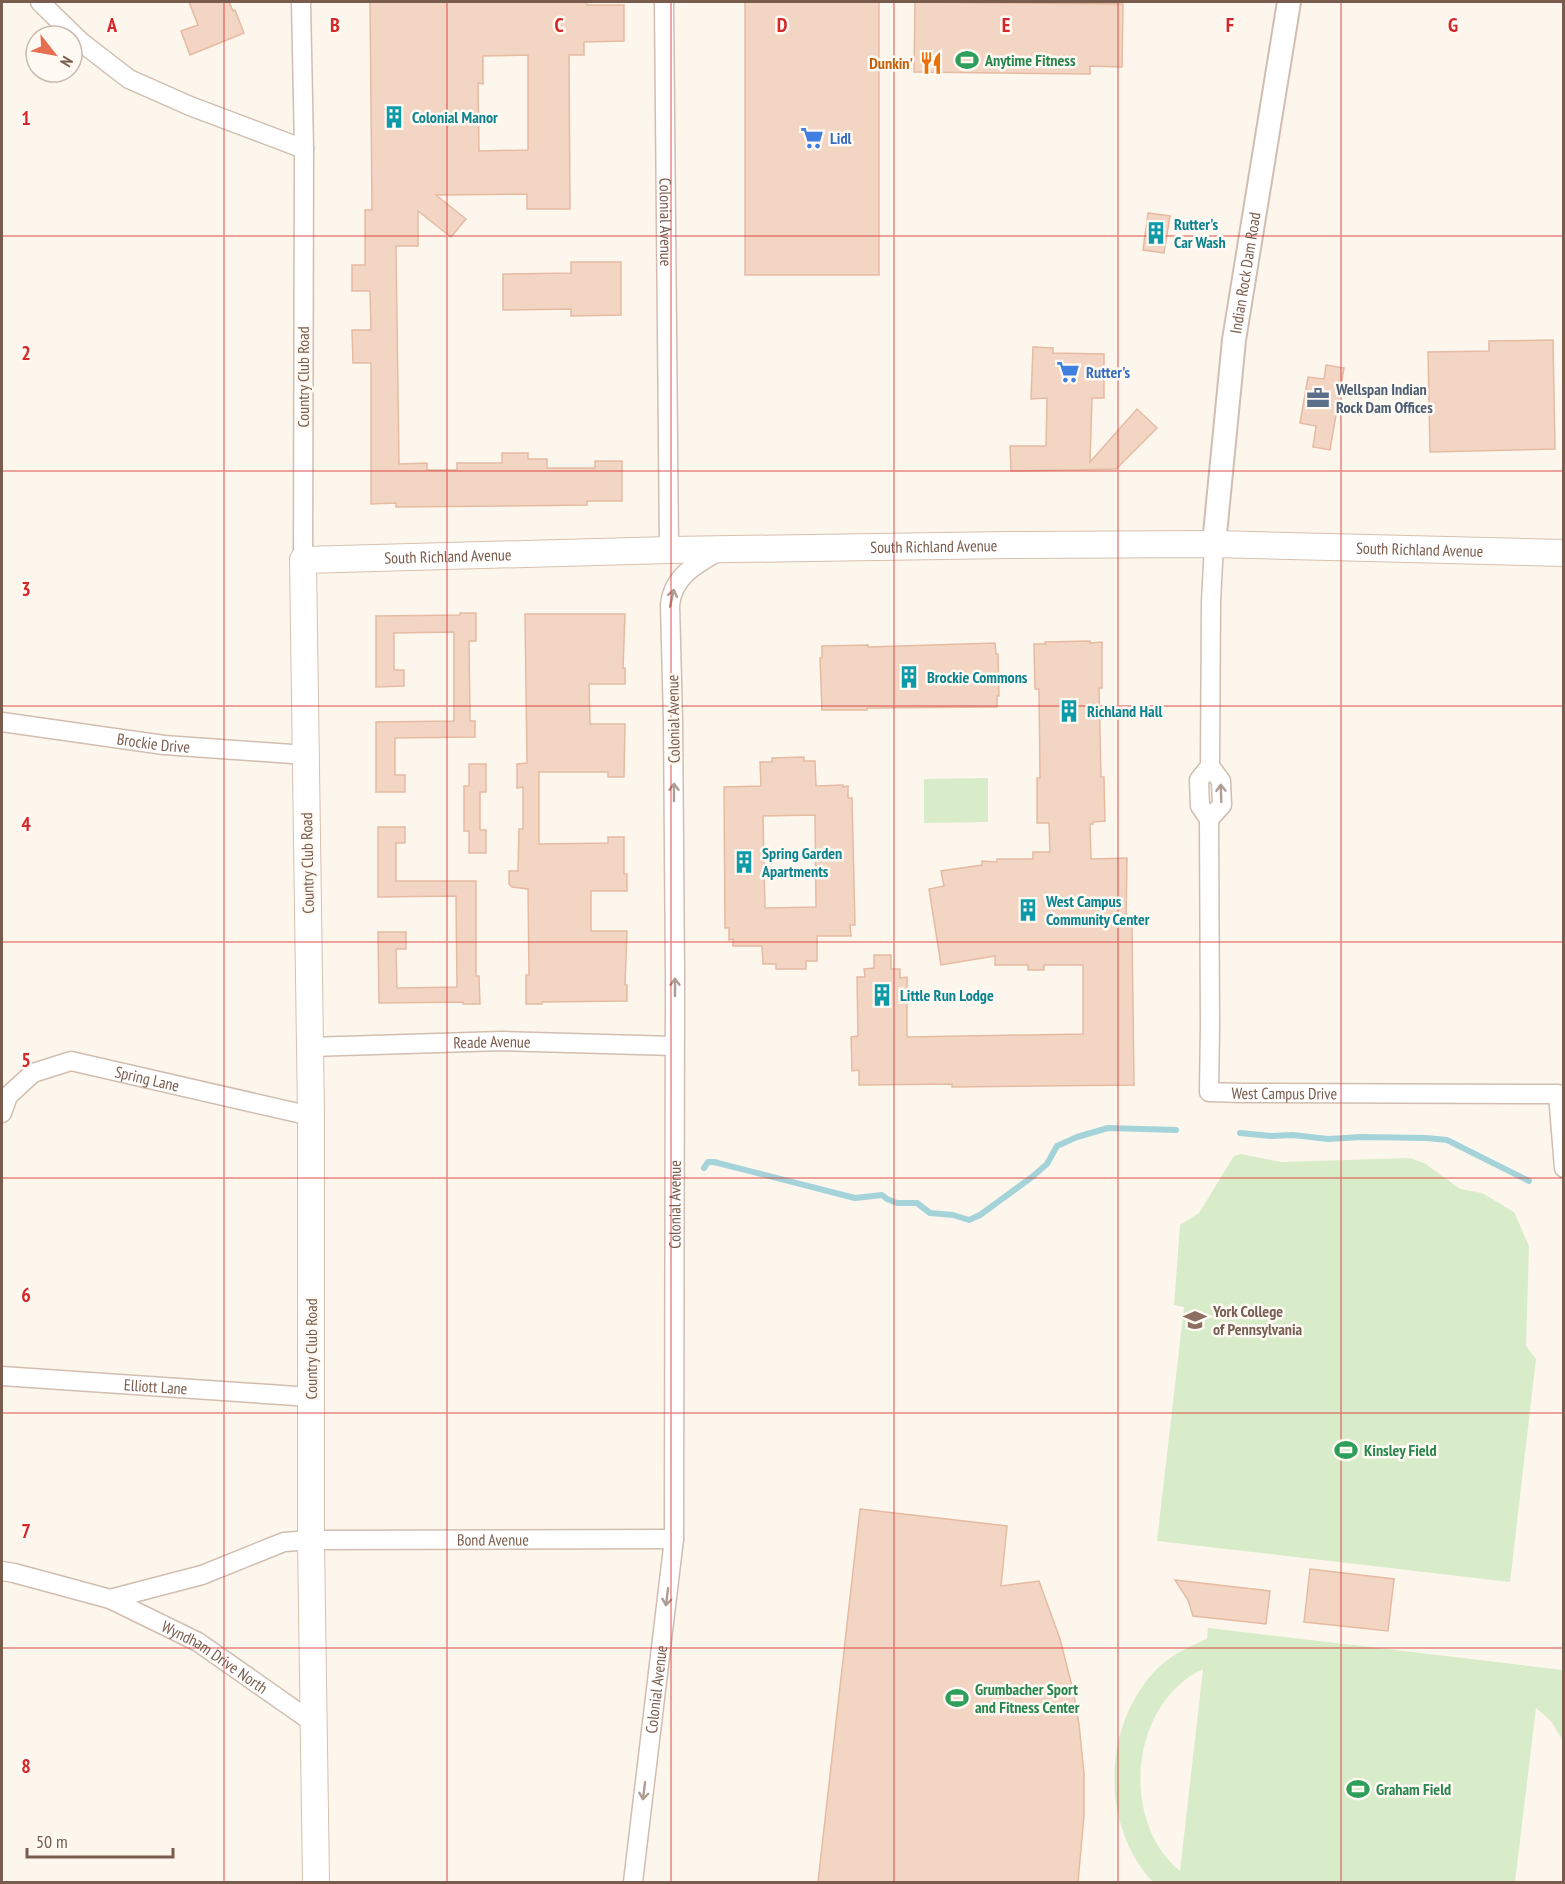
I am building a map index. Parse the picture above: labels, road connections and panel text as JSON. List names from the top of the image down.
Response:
{
  "streets": {
    "main road": ["Country Club Road", "South Richland Avenue"],
    "street": [
      "Colonial Avenue",
      "Indian Rock Dam Road",
      "Brockie Drive",
      "Reade Avenue",
      "Spring Lane",
      "West Campus Drive",
      "Elliott Lane",
      "Bond Avenue",
      "Wyndham Drive North"
    ]
  },
  "crossings": [
    ["Colonial Avenue", "South Richland Avenue"],
    ["Colonial Avenue", "Reade Avenue"],
    ["Colonial Avenue", "Bond Avenue"],
    ["Indian Rock Dam Road", "South Richland Avenue"],
    ["Indian Rock Dam Road", "West Campus Drive"],
    ["Country Club Road", "South Richland Avenue"],
    ["Country Club Road", "Brockie Drive"],
    ["Country Club Road", "Reade Avenue"],
    ["Country Club Road", "Spring Lane"],
    ["Country Club Road", "Elliott Lane"],
    ["Country Club Road", "Bond Avenue"],
    ["Country Club Road", "Wyndham Drive North"],
    ["South Richland Avenue", "West Campus Drive"],
    ["Bond Avenue", "Wyndham Drive North"]
  ],
  "places": {
    "sports": [
      "Anytime Fitness",
      "Kinsley Field",
      "Grumbacher Sport and Fitness Center",
      "Graham Field"
    ],
    "restaurant": ["Dunkin'"],
    "building": [
      "Colonial Manor",
      "Rutter's Car Wash",
      "Brockie Commons",
      "Richland Hall",
      "Spring Garden Apartments",
      "West Campus Community Center",
      "Little Run Lodge"
    ],
    "supermarket": ["Lidl", "Rutter's"],
    "office": ["Wellspan Indian Rock Dam Offices"],
    "school or university": ["York College of Pennsylvania"]
  },
  "scale_bar": "50 m",
  "north": "bottom right",
  "grid": {
    "columns": [
      "A",
      "B",
      "C",
      "D",
      "E",
      "F",
      "G"
    ],
    "rows": [
      "1",
      "2",
      "3",
      "4",
      "5",
      "6",
      "7",
      "8"
    ]
  }
}
